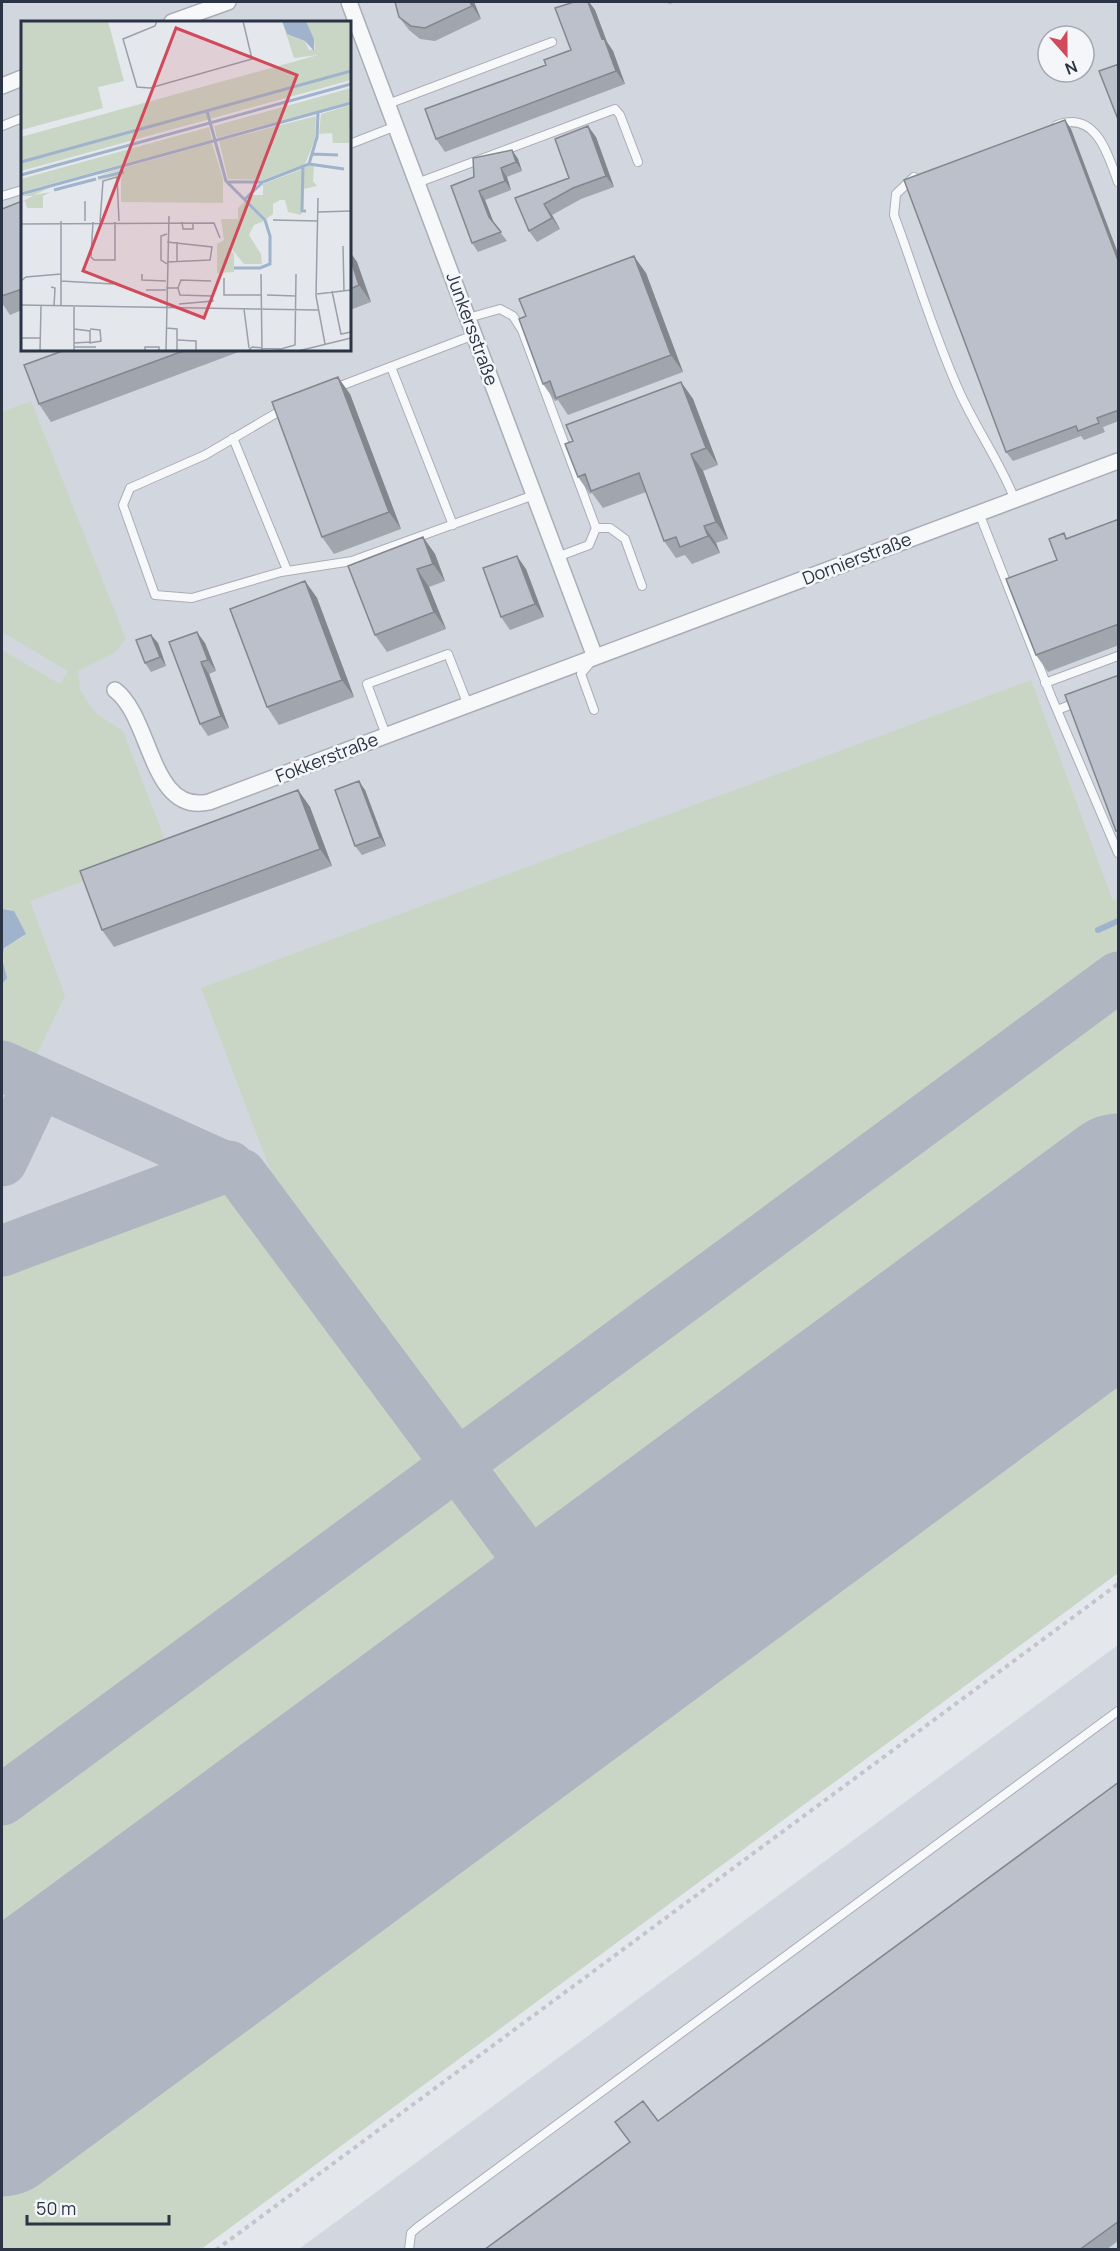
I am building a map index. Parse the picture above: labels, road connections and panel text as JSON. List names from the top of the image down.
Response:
{
  "streets": {
    "street": ["Junkersstraße", "Dornierstraße", "Fokkerstraße"]
  },
  "crossings": [
    ["Junkersstraße", "Dornierstraße"],
    ["Junkersstraße", "Fokkerstraße"],
    ["Dornierstraße", "Fokkerstraße"]
  ],
  "scale_bar": "50 m",
  "north": "bottom"
}
